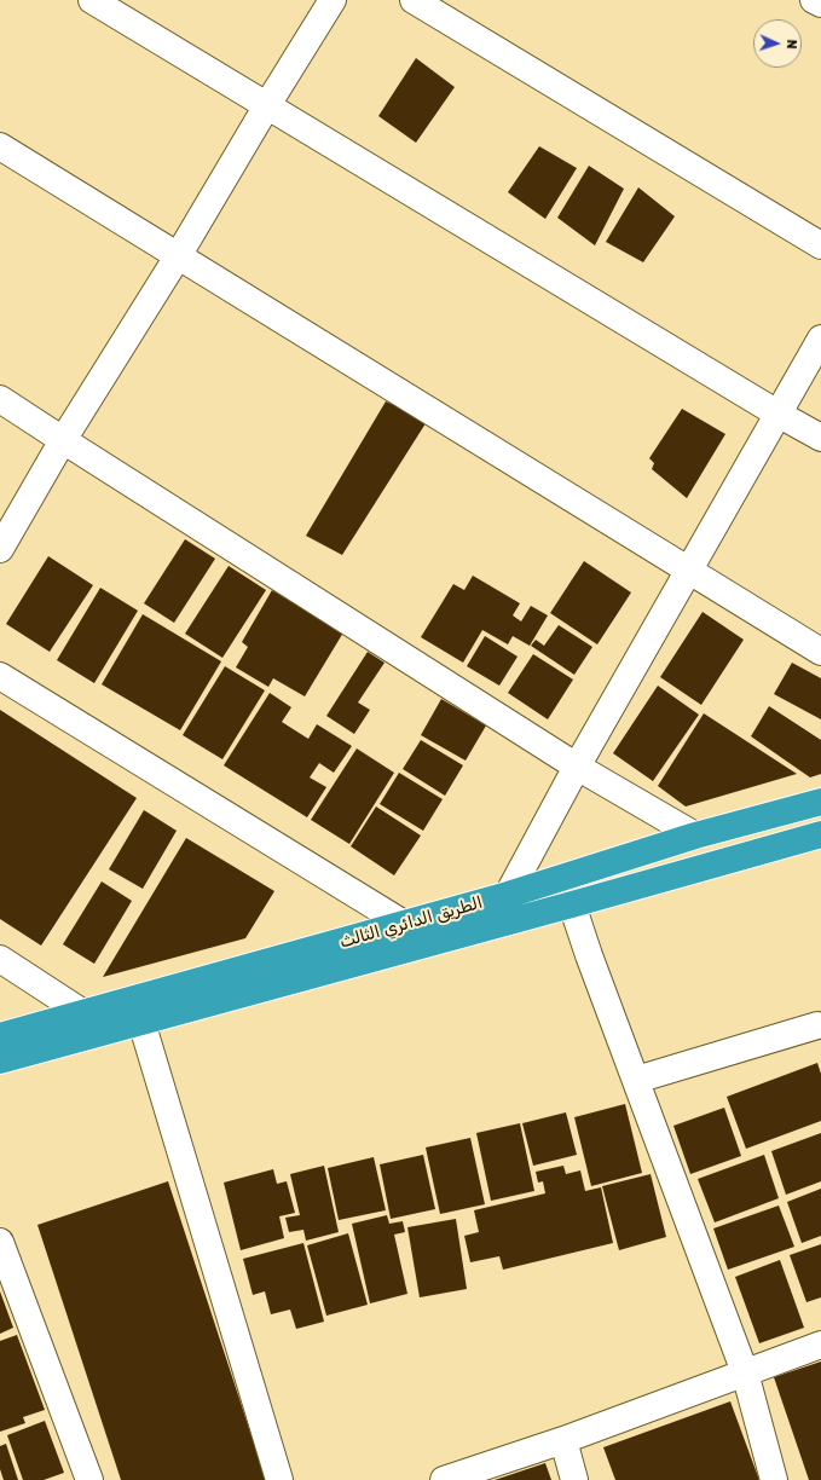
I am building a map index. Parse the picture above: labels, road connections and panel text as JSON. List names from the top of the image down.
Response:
{
  "streets": {
    "highway": ["الطريق الدائري الثالث"]
  },
  "north": "right"
}
